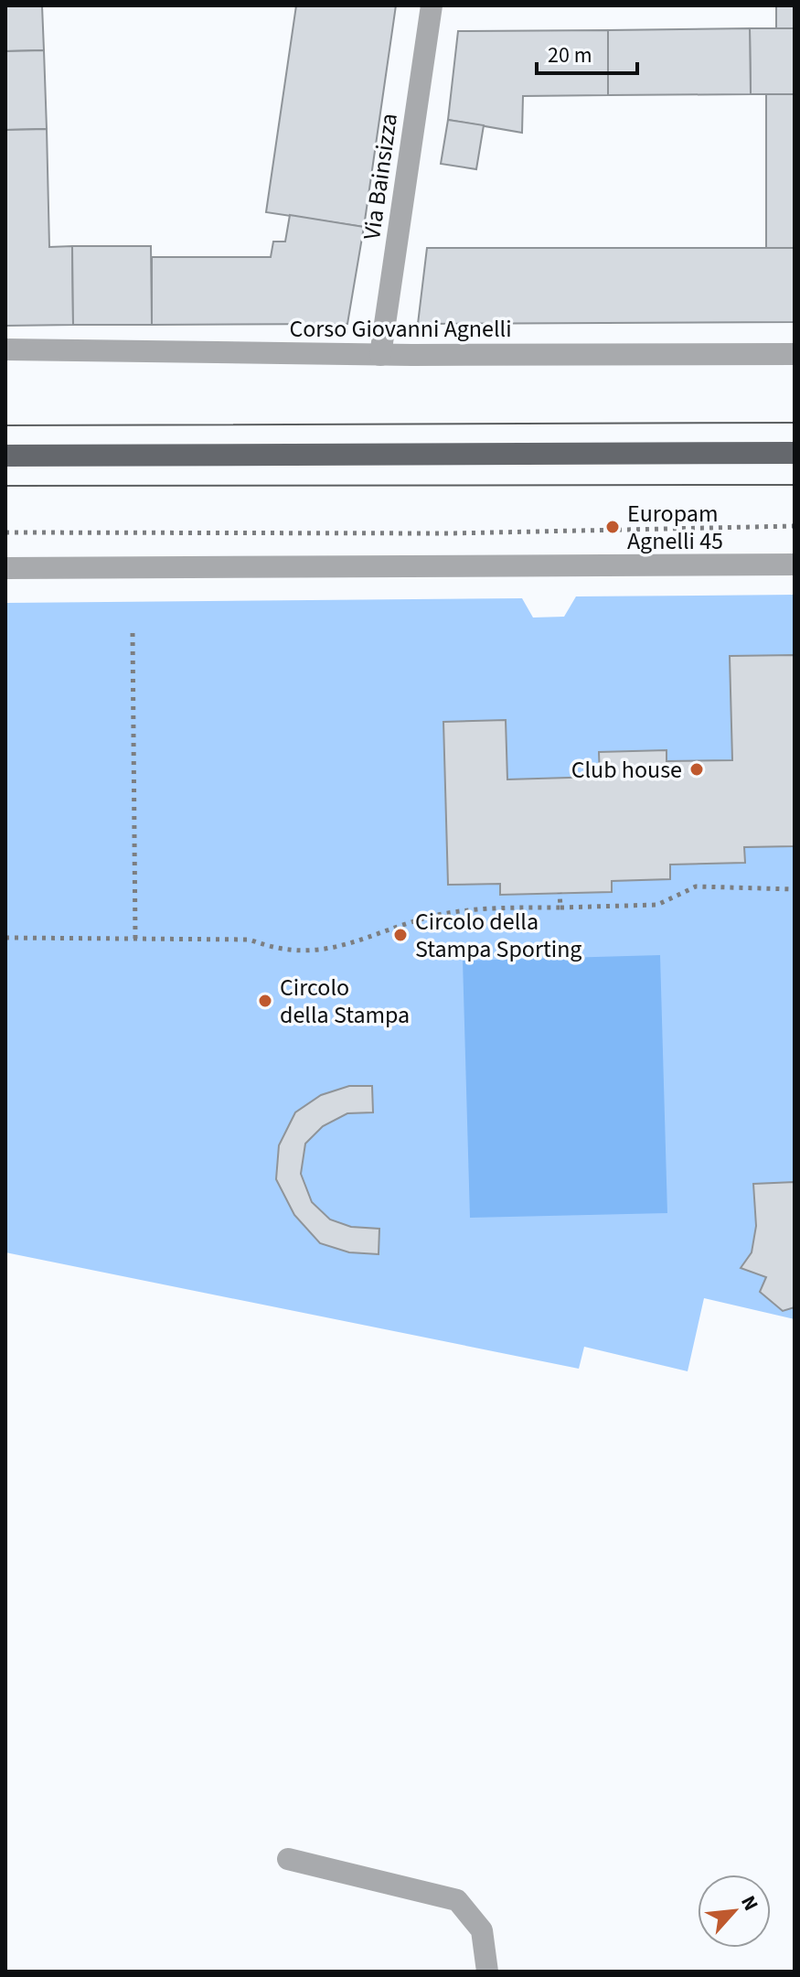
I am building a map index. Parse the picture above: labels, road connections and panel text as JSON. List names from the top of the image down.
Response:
{
  "streets": {
    "street": ["Via Bainsizza", "Corso Giovanni Agnelli"]
  },
  "crossings": [
    ["Via Bainsizza", "Corso Giovanni Agnelli"]
  ],
  "places": [
    "Europam Agnelli 45",
    "Club house",
    "Circolo della Stampa Sporting",
    "Circolo della Stampa"
  ],
  "scale_bar": "20 m",
  "north": "top right"
}
